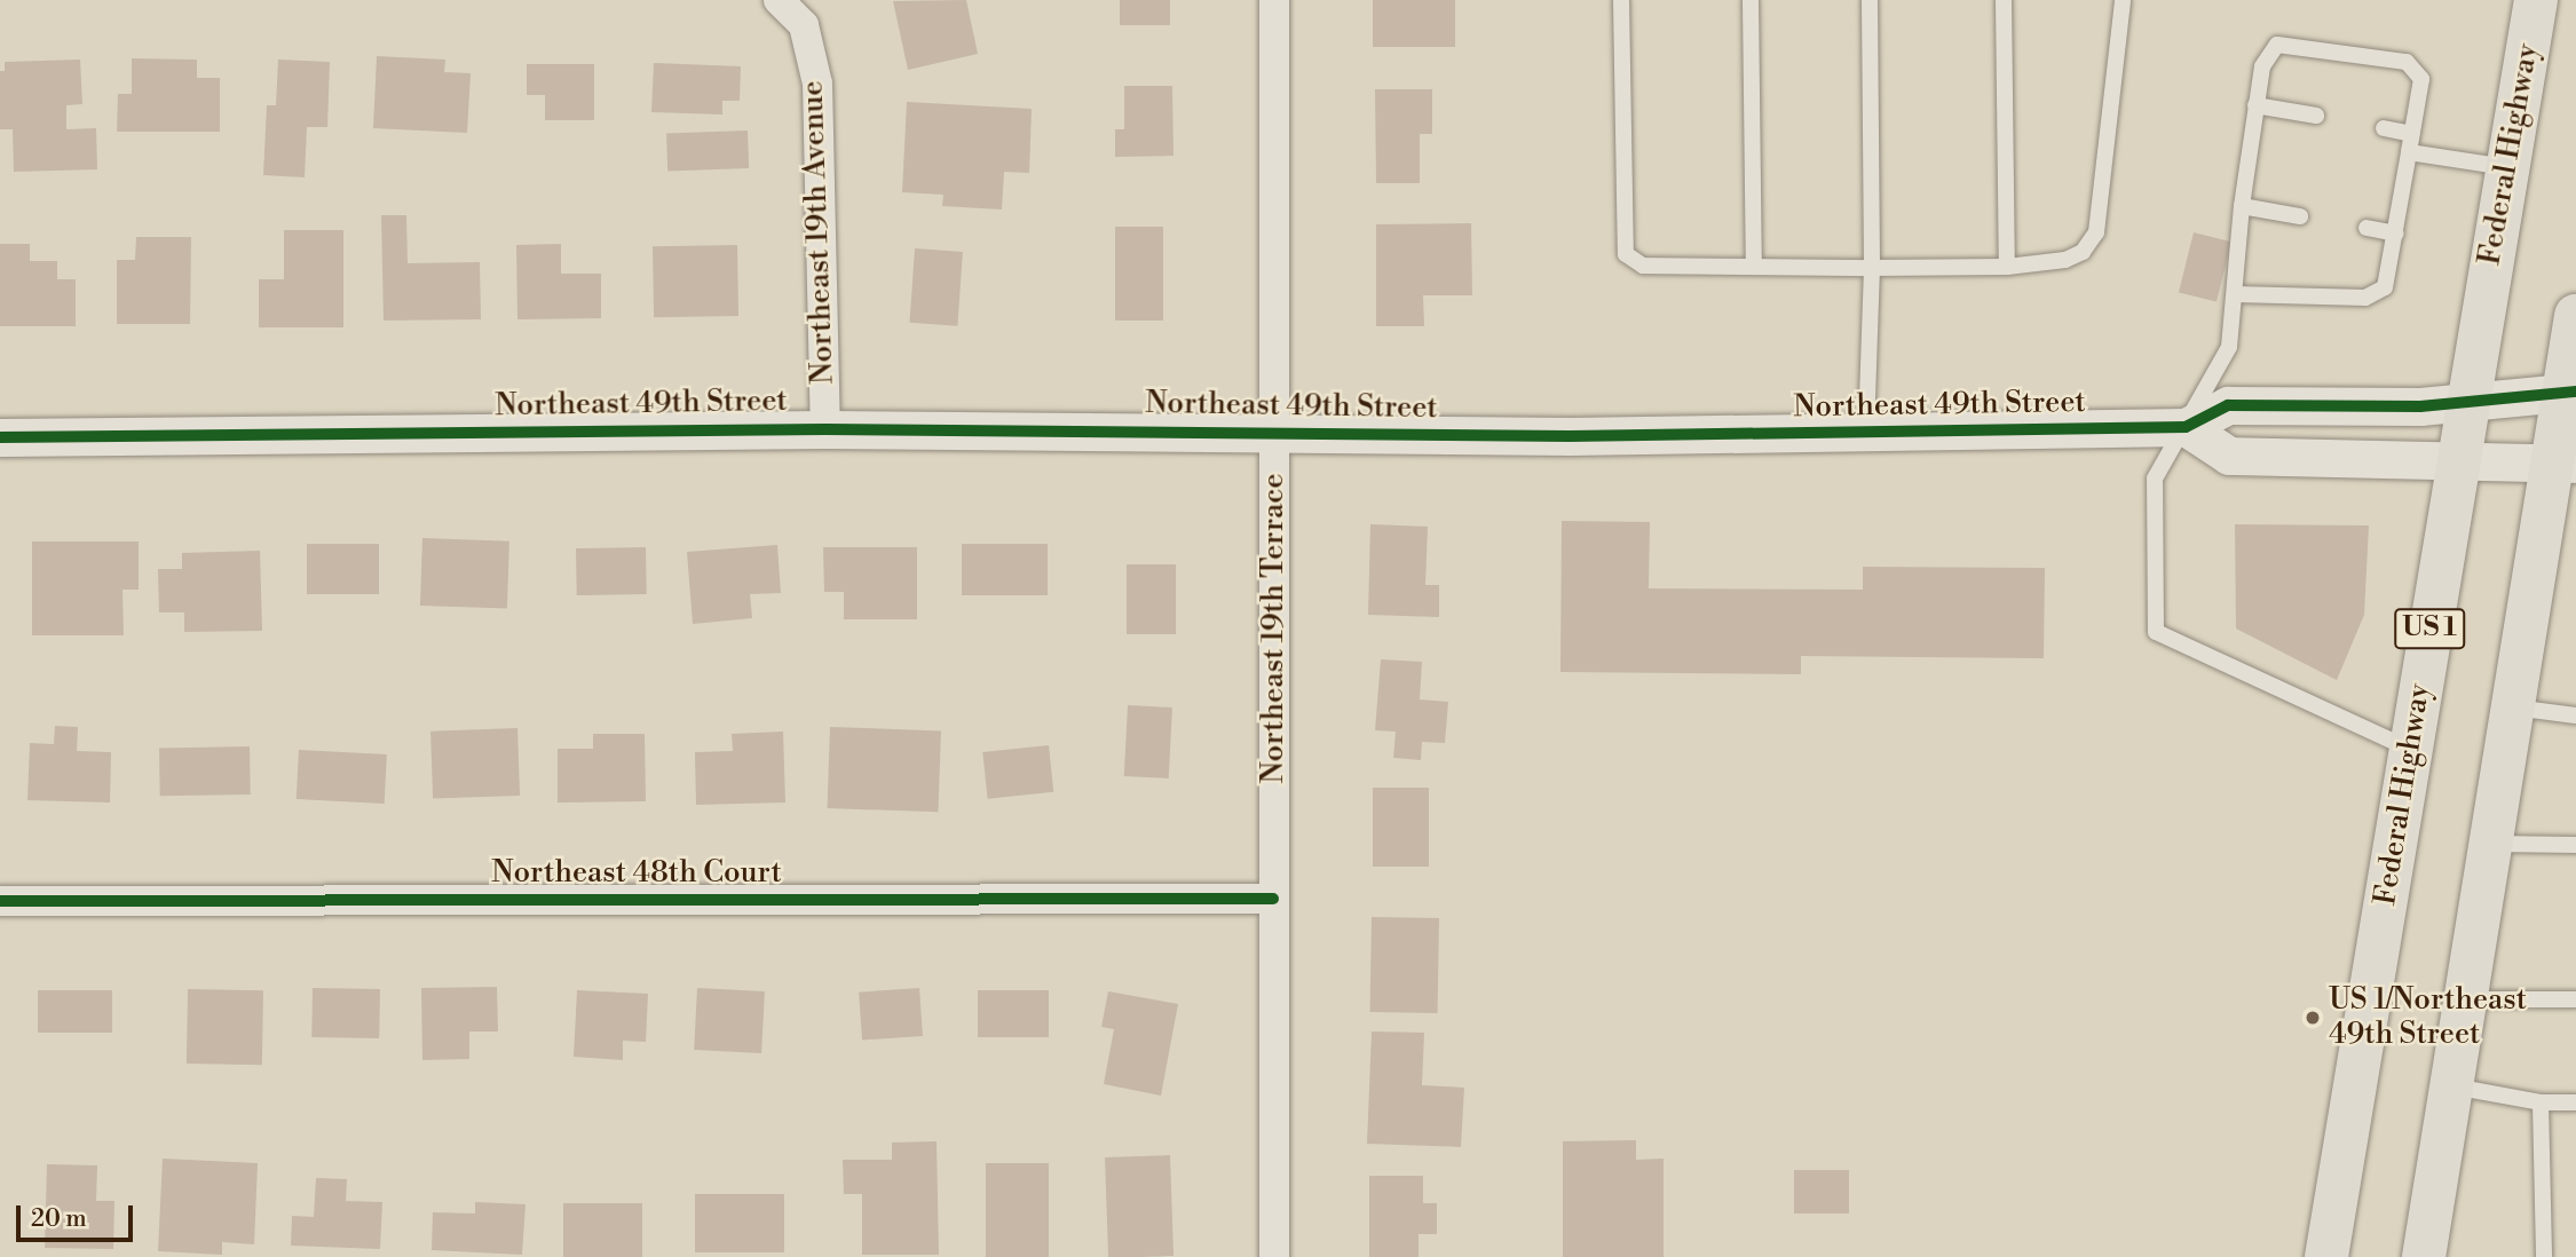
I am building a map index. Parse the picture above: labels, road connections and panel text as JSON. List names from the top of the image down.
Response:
{
  "streets": {
    "main road": ["Federal Highway", "US 1"],
    "street": [
      "Northeast 19th Avenue",
      "Northeast 49th Street",
      "Northeast 19th Terrace",
      "Northeast 48th Court"
    ]
  },
  "crossings": [
    ["Federal Highway", "Northeast 49th Street"],
    ["Northeast 19th Avenue", "Northeast 49th Street"],
    ["Northeast 49th Street", "Northeast 19th Terrace"],
    ["Northeast 19th Terrace", "Northeast 48th Court"]
  ],
  "places": ["US 1/Northeast 49th Street"],
  "scale_bar": "20 m"
}
